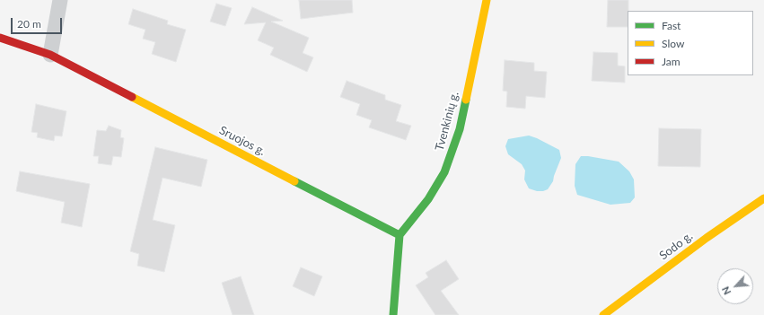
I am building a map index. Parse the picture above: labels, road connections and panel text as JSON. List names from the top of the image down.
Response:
{
  "streets": {
    "street": ["Tvenkinių g.", "Sruojos g.", "Sodo g."]
  },
  "crossings": [
    ["Tvenkinių g.", "Sruojos g."]
  ],
  "legend": ["Fast", "Slow", "Jam"],
  "scale_bar": "20 m",
  "north": "bottom left"
}
